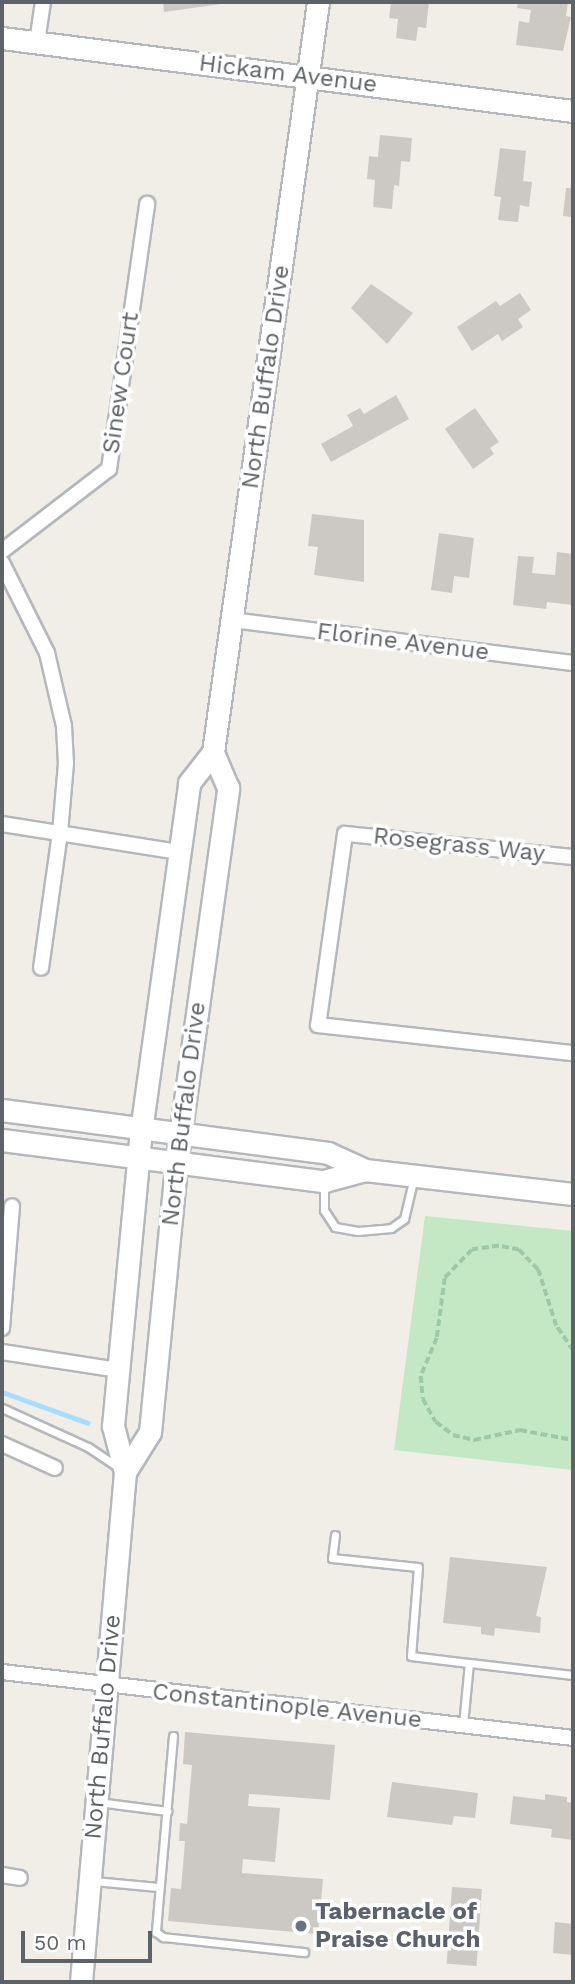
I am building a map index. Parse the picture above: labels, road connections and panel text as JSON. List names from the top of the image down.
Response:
{
  "streets": {
    "main road": ["Hickam Avenue", "North Buffalo Drive"],
    "street": [
      "Sinew Court",
      "Florine Avenue",
      "Rosegrass Way",
      "Constantinople Avenue"
    ]
  },
  "crossings": [
    ["Hickam Avenue", "North Buffalo Drive"],
    ["North Buffalo Drive", "Florine Avenue"],
    ["North Buffalo Drive", "Constantinople Avenue"]
  ],
  "places": ["Tabernacle of Praise Church"],
  "scale_bar": "50 m"
}
